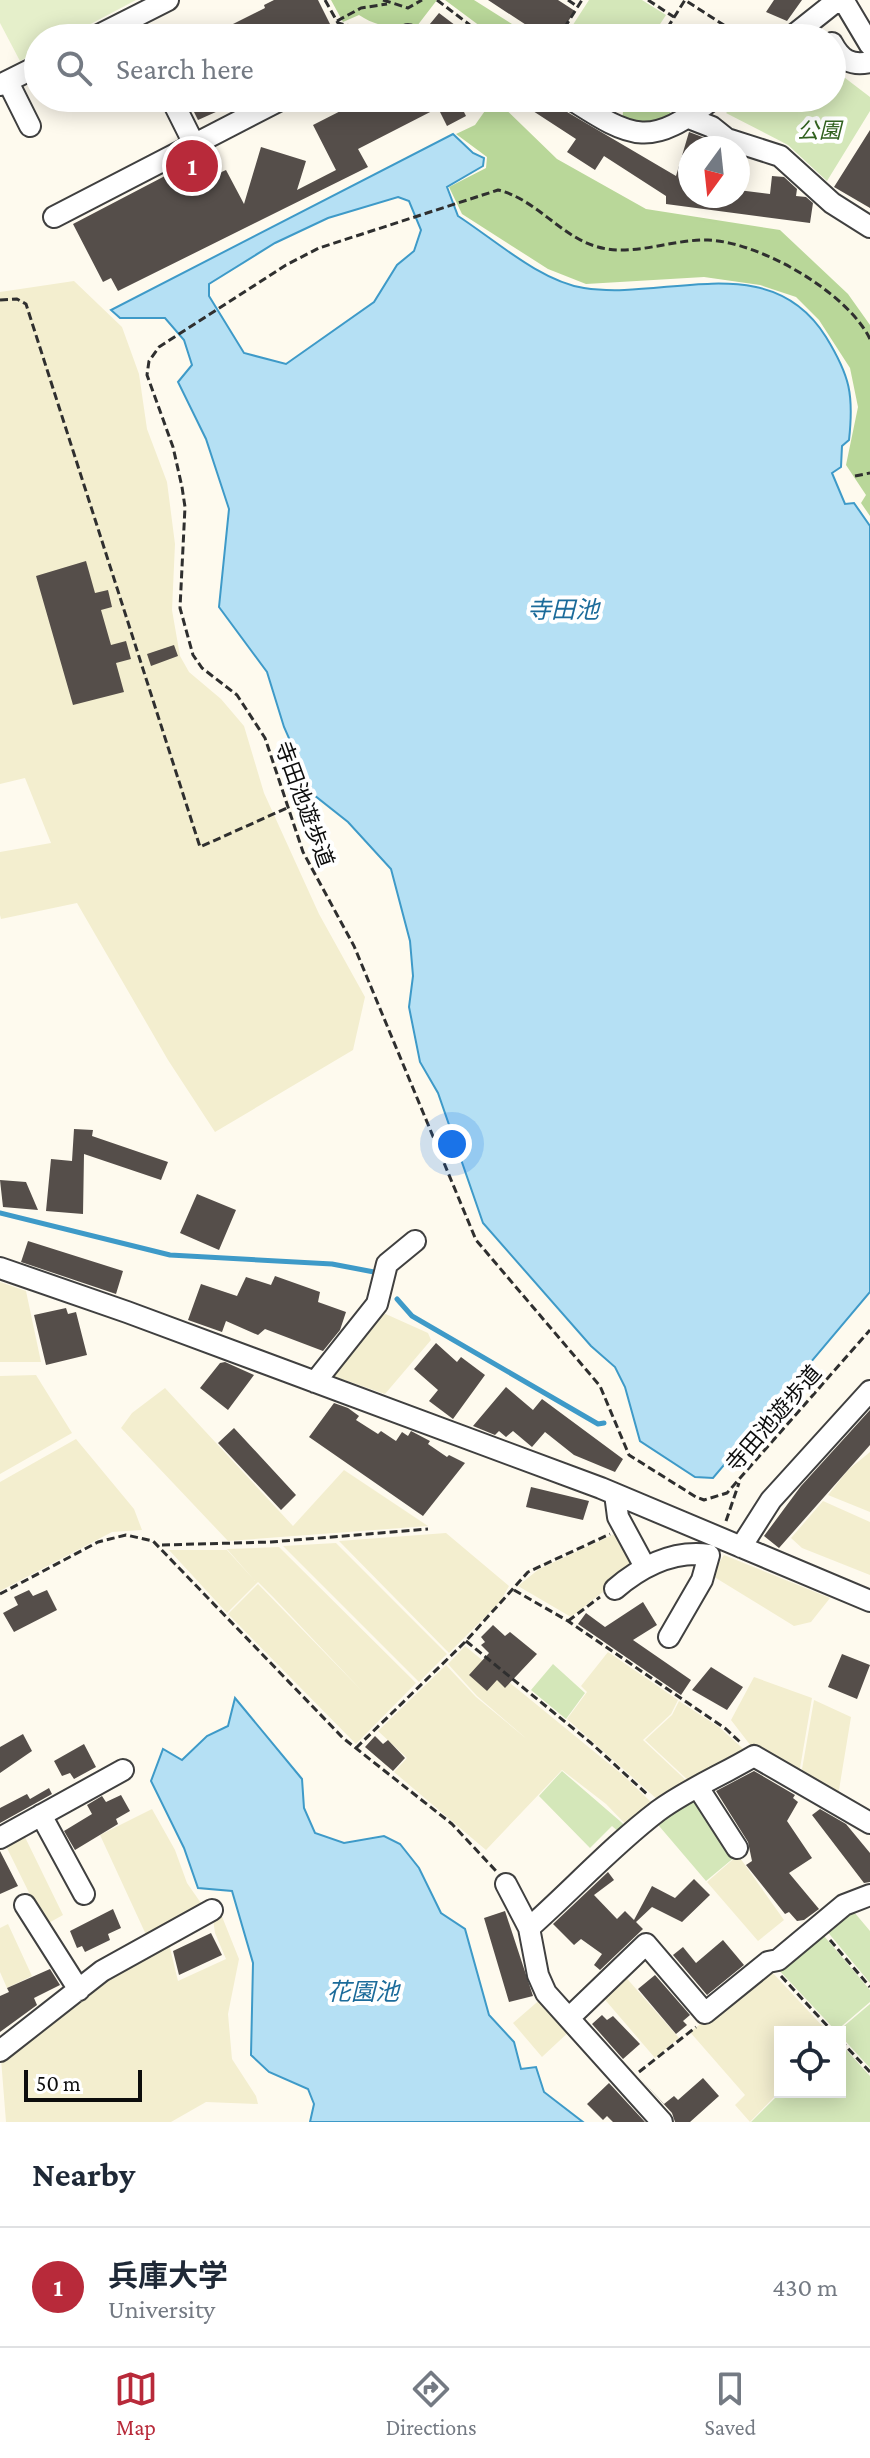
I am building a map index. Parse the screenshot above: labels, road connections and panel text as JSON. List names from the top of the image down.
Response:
{
  "streets": {
    "path": ["寺田池遊歩道"]
  },
  "water": ["寺田池", "花園池"],
  "parks": ["公園"],
  "scale_bar": "50 m",
  "north": "bottom",
  "page": {
    "search": "Search here",
    "pins": "1",
    "scale": "50 m",
    "heading": "Nearby",
    "list": [
      {
        "mark": "1",
        "name": "兵庫大学",
        "note": "University",
        "value": "430 m"
      }
    ],
    "nav": ["Map", "Directions", "Saved"]
  }
}
